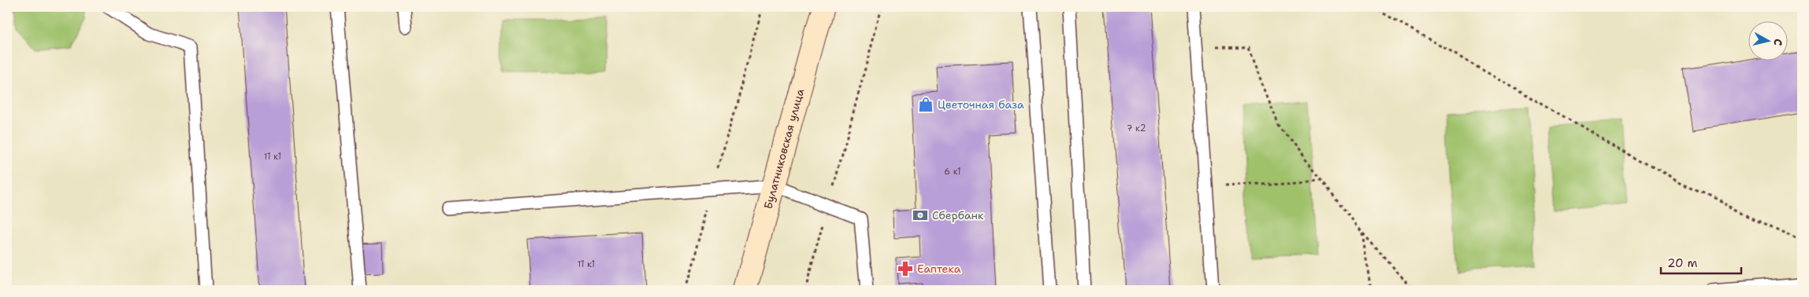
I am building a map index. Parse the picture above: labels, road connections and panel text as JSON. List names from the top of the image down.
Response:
{
  "streets": {
    "street": ["Булатниковская улица"]
  },
  "places": {
    "shop": ["Цветочная база"],
    "bank": ["Сбербанк"],
    "pharmacy": ["Еаптека"]
  },
  "house_numbers": [
    "7 к2",
    "11 к1",
    "6 к1",
    "11 к1"
  ],
  "scale_bar": "20 m",
  "north": "right"
}
